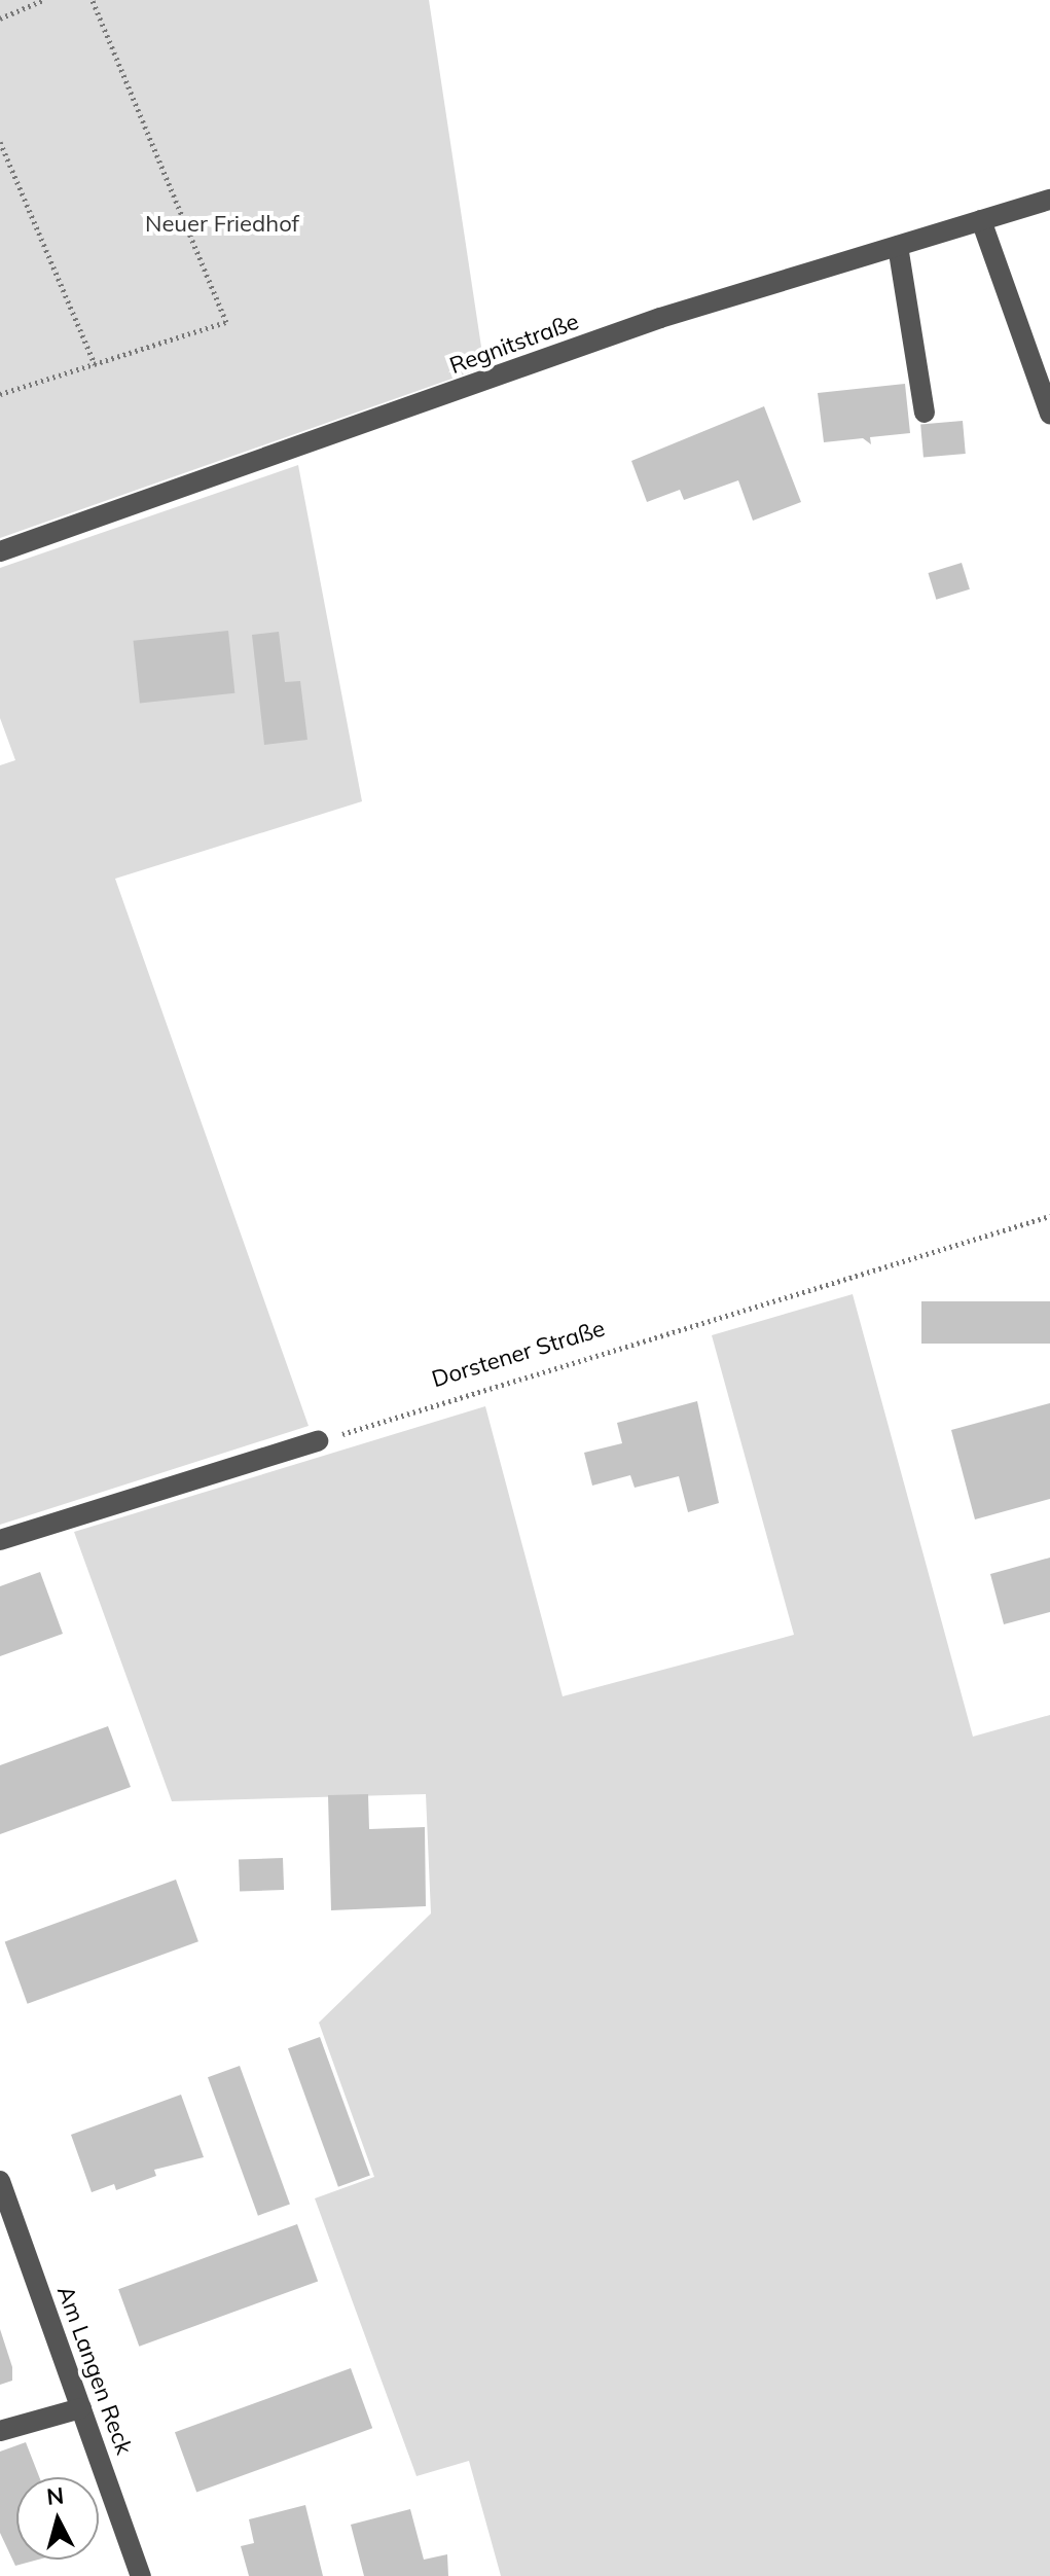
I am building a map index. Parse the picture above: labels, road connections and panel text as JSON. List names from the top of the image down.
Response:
{
  "streets": {
    "street": ["Regnitstraße", "Am Langen Reck"],
    "path": ["Dorstener Straße"]
  },
  "parks": ["Neuer Friedhof"],
  "north": "top"
}
